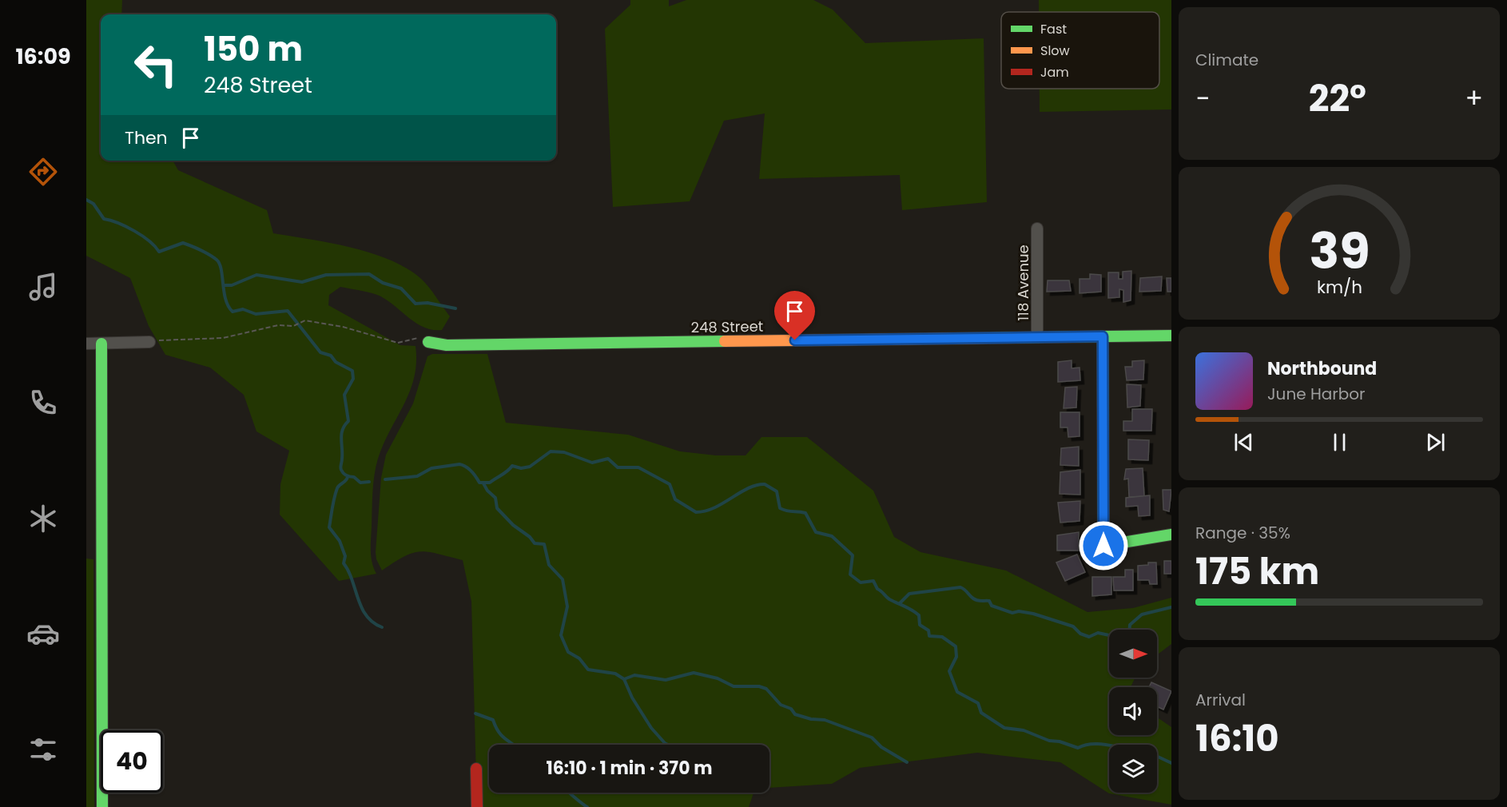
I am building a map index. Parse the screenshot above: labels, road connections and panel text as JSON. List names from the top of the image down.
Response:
{
  "streets": {
    "street": ["118 Avenue", "248 Street"]
  },
  "crossings": [
    ["118 Avenue", "248 Street"]
  ],
  "legend": ["Fast", "Slow", "Jam"],
  "north": "right",
  "page": {
    "tabs": "16:09",
    "tile": [
      "Climate",
      ["Range · 35%", "175 km"],
      ["Arrival", "16:10"]
    ],
    "turn": ["150 m", "248 Street"],
    "heat": ["−", "22°", "+"],
    "then": "Then",
    "song": ["Northbound", "June Harbor"],
    "limit": "40",
    "trip": "16:10 · 1 min · 370 m",
    "gauge": ["39", "km/h"]
  }
}
